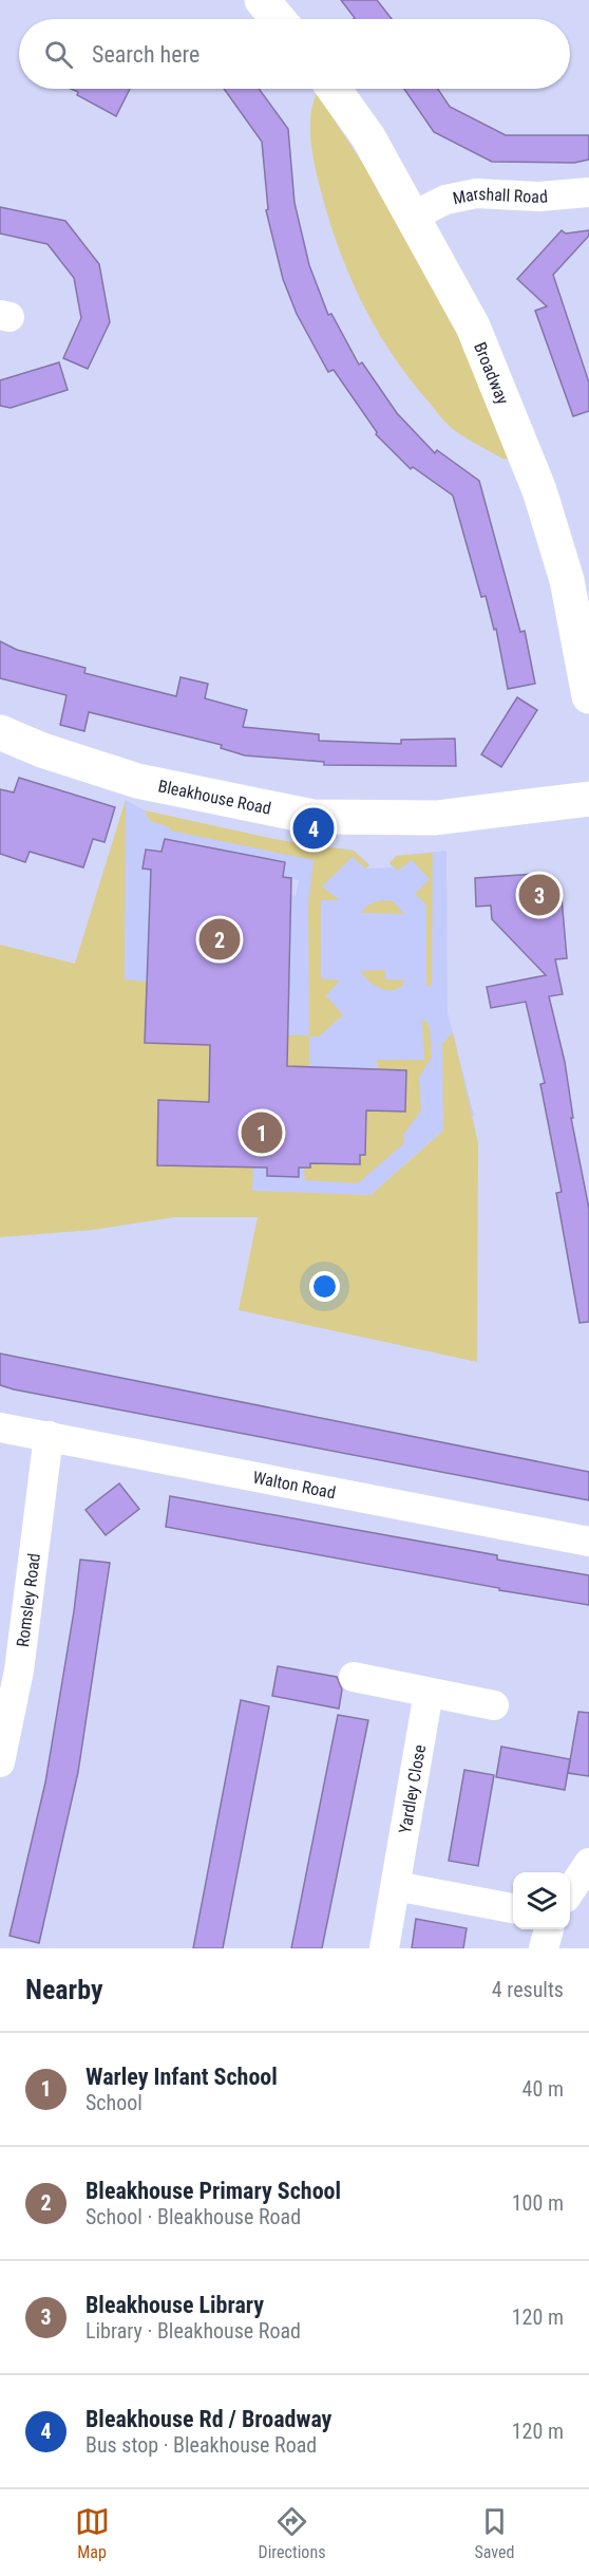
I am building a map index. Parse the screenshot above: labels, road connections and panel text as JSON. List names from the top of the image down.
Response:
{
  "streets": {
    "street": [
      "Marshall Road",
      "Broadway",
      "Bleakhouse Road",
      "Walton Road",
      "Romsley Road",
      "Yardley Close"
    ]
  },
  "crossings": [
    ["Marshall Road", "Broadway"],
    ["Walton Road", "Romsley Road"]
  ],
  "page": {
    "search": "Search here",
    "pins": [
      "4",
      "3",
      "2",
      "1"
    ],
    "heading": ["Nearby", "4 results"],
    "list": [
      {
        "mark": "1",
        "name": "Warley Infant School",
        "note": "School",
        "value": "40 m"
      },
      {
        "mark": "2",
        "name": "Bleakhouse Primary School",
        "note": "School · Bleakhouse Road",
        "value": "100 m"
      },
      {
        "mark": "3",
        "name": "Bleakhouse Library",
        "note": "Library · Bleakhouse Road",
        "value": "120 m"
      },
      {
        "mark": "4",
        "name": "Bleakhouse Rd / Broadway",
        "note": "Bus stop · Bleakhouse Road",
        "value": "120 m"
      }
    ],
    "nav": ["Map", "Directions", "Saved"]
  }
}
